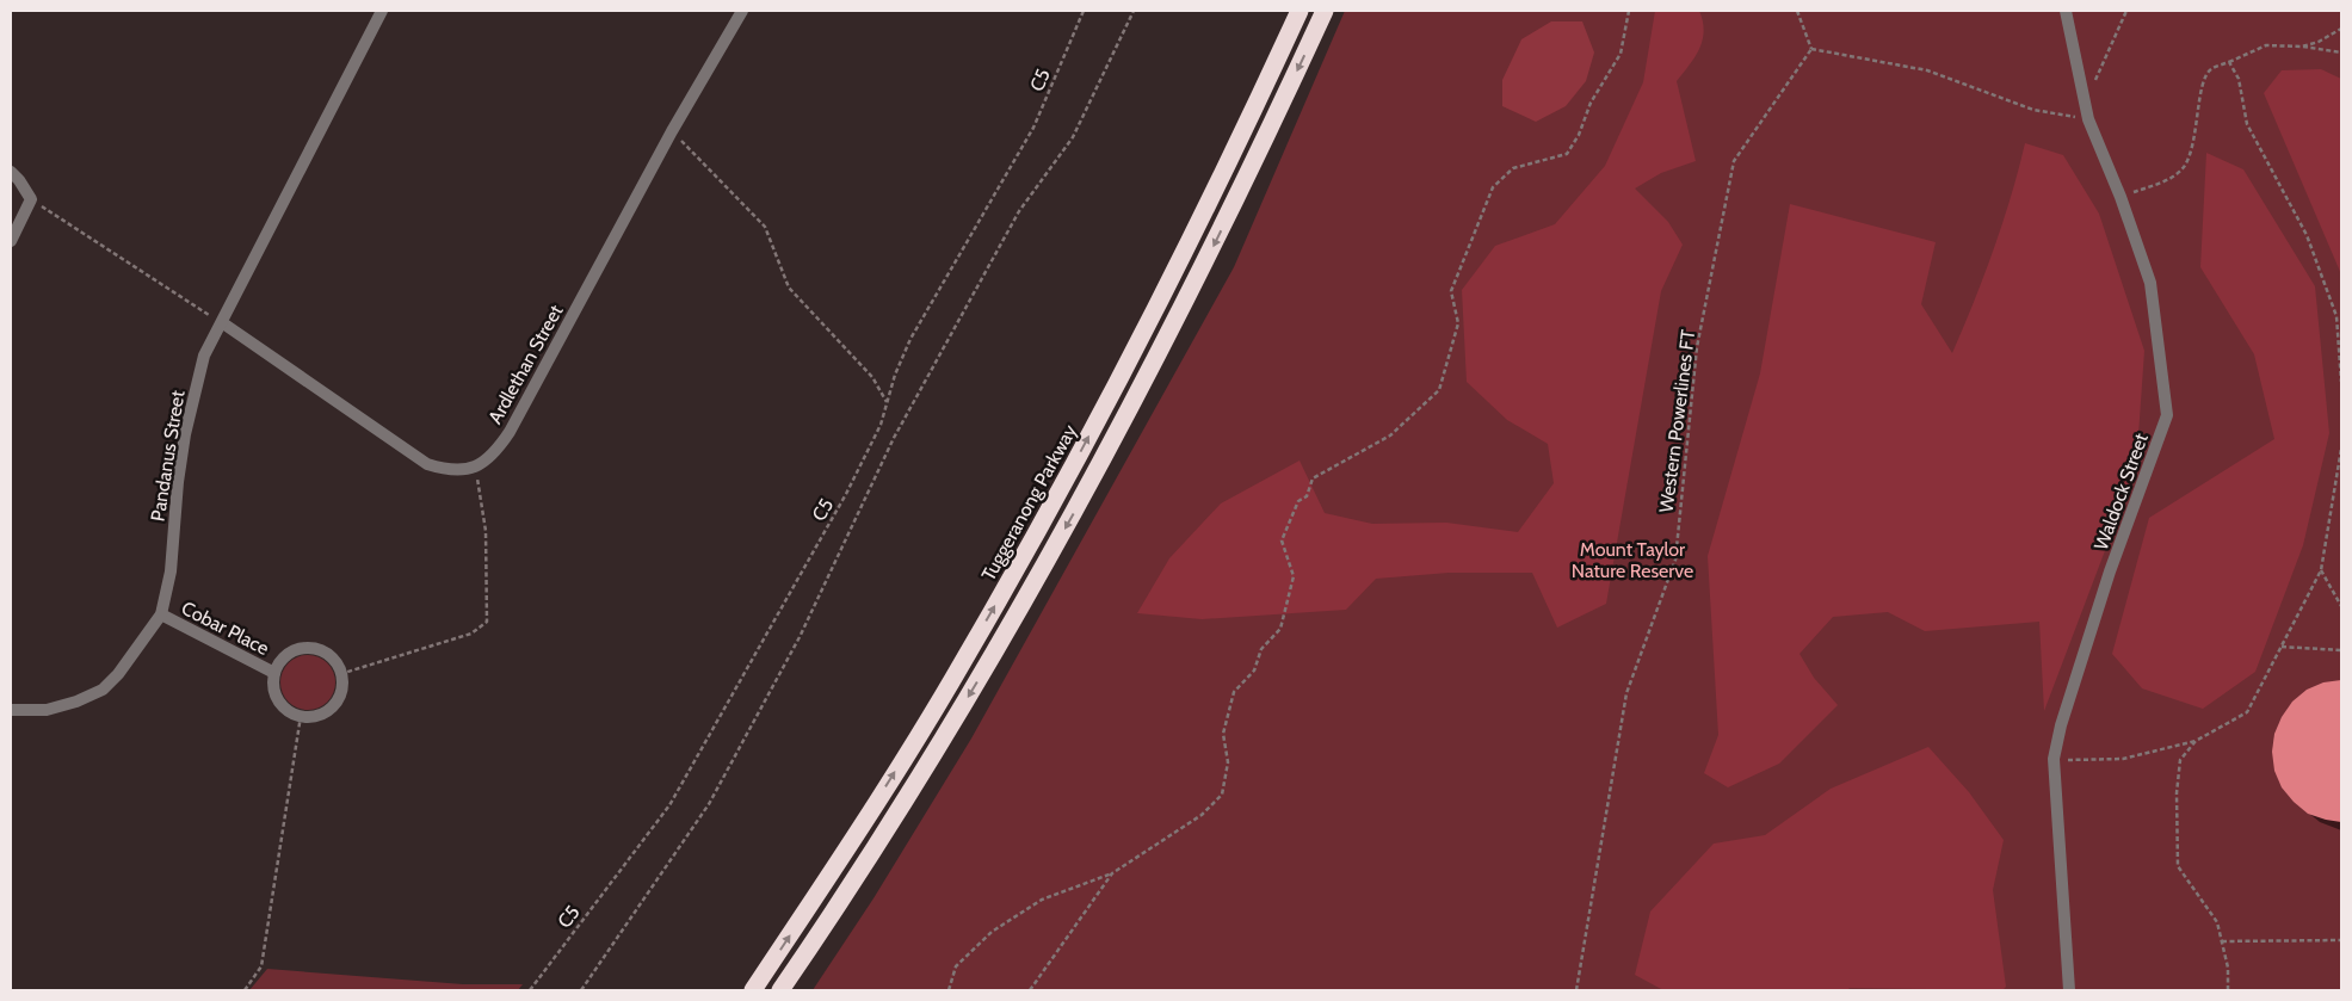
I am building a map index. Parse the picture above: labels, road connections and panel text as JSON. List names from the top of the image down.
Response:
{
  "streets": {
    "highway": ["Tuggeranong Parkway"],
    "street": [
      "Ardlethan Street",
      "Pandanus Street",
      "Waldock Street",
      "Cobar Place"
    ],
    "path": ["C5", "Western Powerlines FT"]
  },
  "crossings": [
    ["Pandanus Street", "Cobar Place"]
  ],
  "parks": ["Mount Taylor Nature Reserve"]
}
